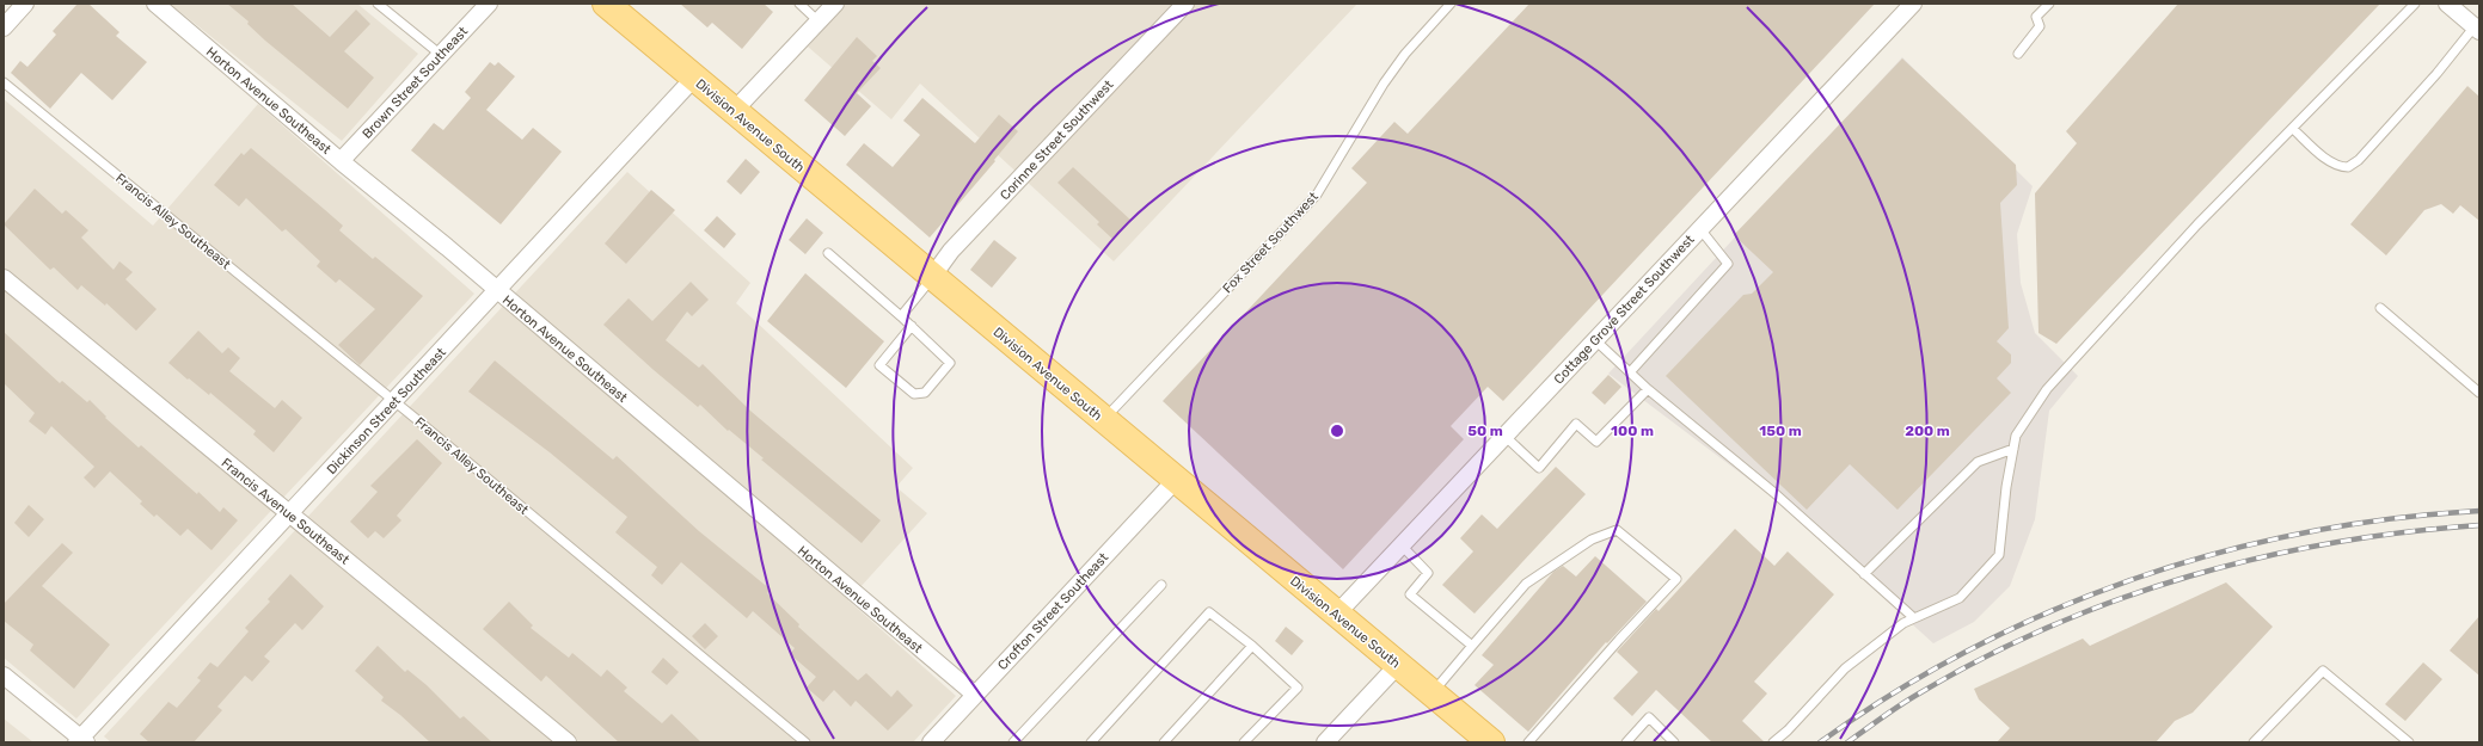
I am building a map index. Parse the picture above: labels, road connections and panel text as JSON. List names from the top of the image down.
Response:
{
  "streets": {
    "main road": ["Division Avenue South"],
    "street": [
      "Brown Street Southeast",
      "Horton Avenue Southeast",
      "Corinne Street Southwest",
      "Cottage Grove Street Southwest",
      "Dickinson Street Southeast",
      "Francis Avenue Southeast",
      "Crofton Street Southeast"
    ],
    "lane": ["Francis Alley Southeast", "Fox Street Southwest"]
  },
  "crossings": [
    ["Brown Street Southeast", "Horton Avenue Southeast"],
    ["Horton Avenue Southeast", "Dickinson Street Southeast"],
    ["Horton Avenue Southeast", "Crofton Street Southeast"],
    ["Division Avenue South", "Corinne Street Southwest"],
    ["Division Avenue South", "Fox Street Southwest"],
    ["Division Avenue South", "Cottage Grove Street Southwest"],
    ["Division Avenue South", "Dickinson Street Southeast"],
    ["Division Avenue South", "Crofton Street Southeast"],
    ["Francis Alley Southeast", "Dickinson Street Southeast"],
    ["Dickinson Street Southeast", "Francis Avenue Southeast"]
  ],
  "rings": [
    "50 m",
    "100 m",
    "150 m",
    "200 m"
  ]
}
